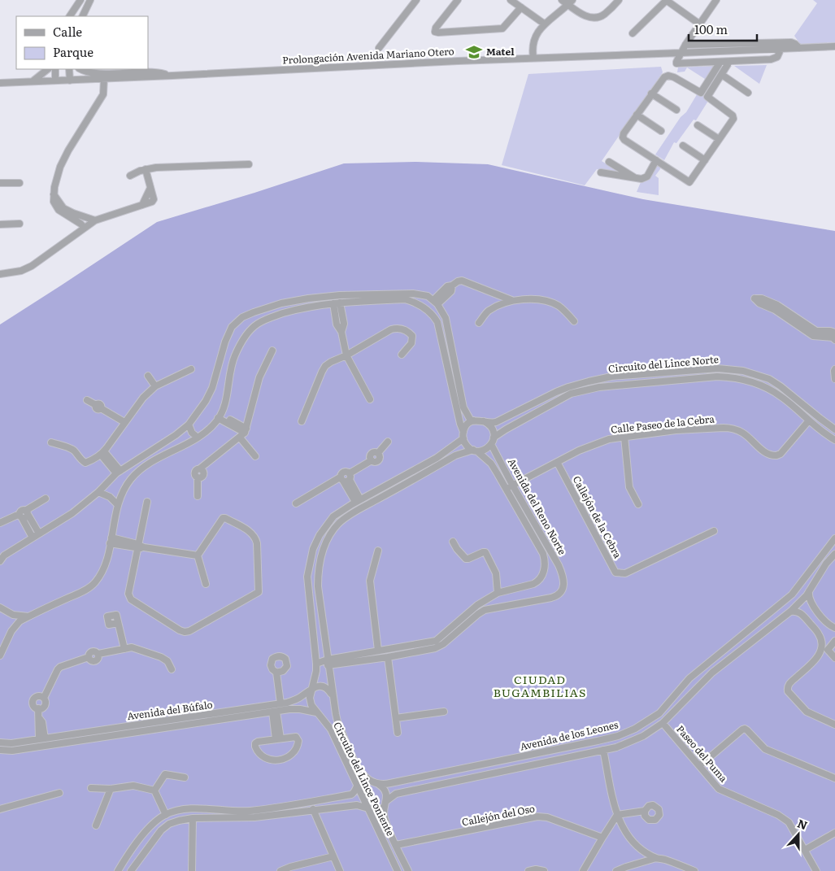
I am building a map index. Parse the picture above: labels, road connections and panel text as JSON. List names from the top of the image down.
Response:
{
  "streets": {
    "street": [
      "Prolongación Avenida Mariano Otero",
      "Circuito del Lince Norte",
      "Calle Paseo de la Cebra",
      "Avenida del Reno Norte",
      "Callejón de la Cebra",
      "Avenida del Búfalo",
      "Avenida de los Leones",
      "Paseo del Puma",
      "Circuito del Lince Poniente",
      "Callejón del Oso"
    ]
  },
  "crossings": [
    ["Circuito del Lince Norte", "Calle Paseo de la Cebra"],
    ["Circuito del Lince Norte", "Avenida del Reno Norte"],
    ["Circuito del Lince Norte", "Circuito del Lince Poniente"],
    ["Calle Paseo de la Cebra", "Avenida del Reno Norte"],
    ["Calle Paseo de la Cebra", "Callejón de la Cebra"],
    ["Avenida del Reno Norte", "Circuito del Lince Poniente"],
    ["Avenida del Búfalo", "Circuito del Lince Poniente"],
    ["Avenida de los Leones", "Paseo del Puma"],
    ["Avenida de los Leones", "Circuito del Lince Poniente"],
    ["Circuito del Lince Poniente", "Callejón del Oso"]
  ],
  "districts": ["CIUDAD BUGAMBILIAS"],
  "places": {
    "school or university": ["Matel"]
  },
  "legend": ["Calle", "Parque"],
  "scale_bar": "100 m",
  "north": "top"
}
